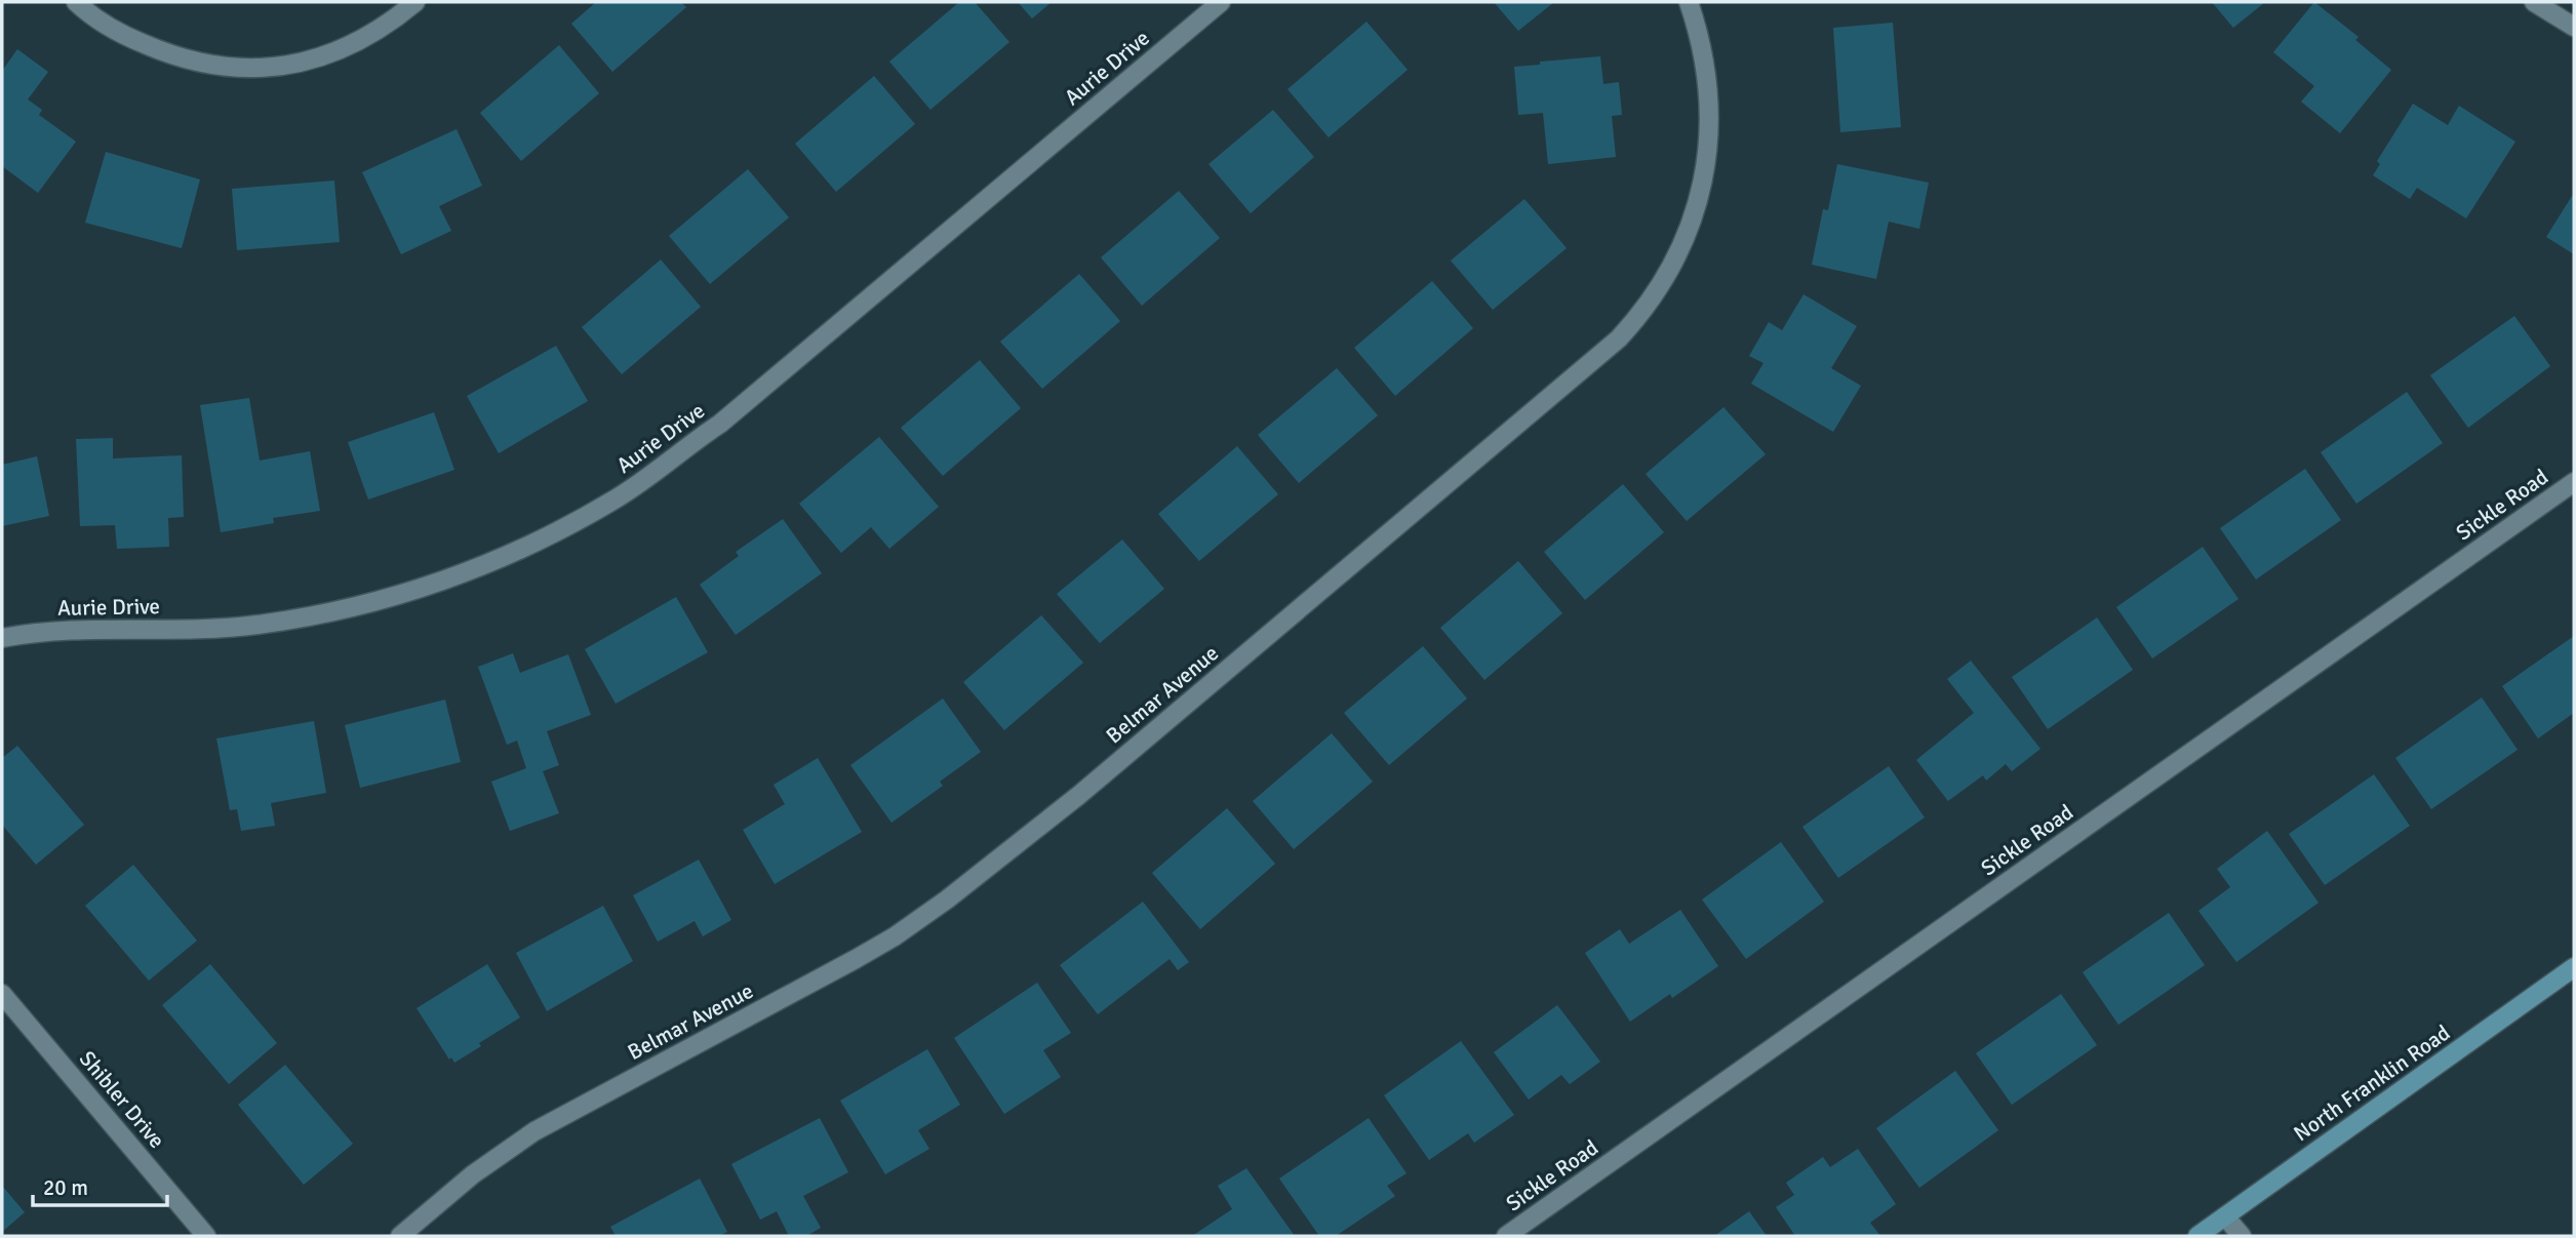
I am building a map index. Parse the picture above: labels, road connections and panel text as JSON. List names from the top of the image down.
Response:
{
  "streets": {
    "main road": ["North Franklin Road"],
    "street": [
      "Aurie Drive",
      "Sickle Road",
      "Belmar Avenue",
      "Shibler Drive"
    ]
  },
  "scale_bar": "20 m"
}
